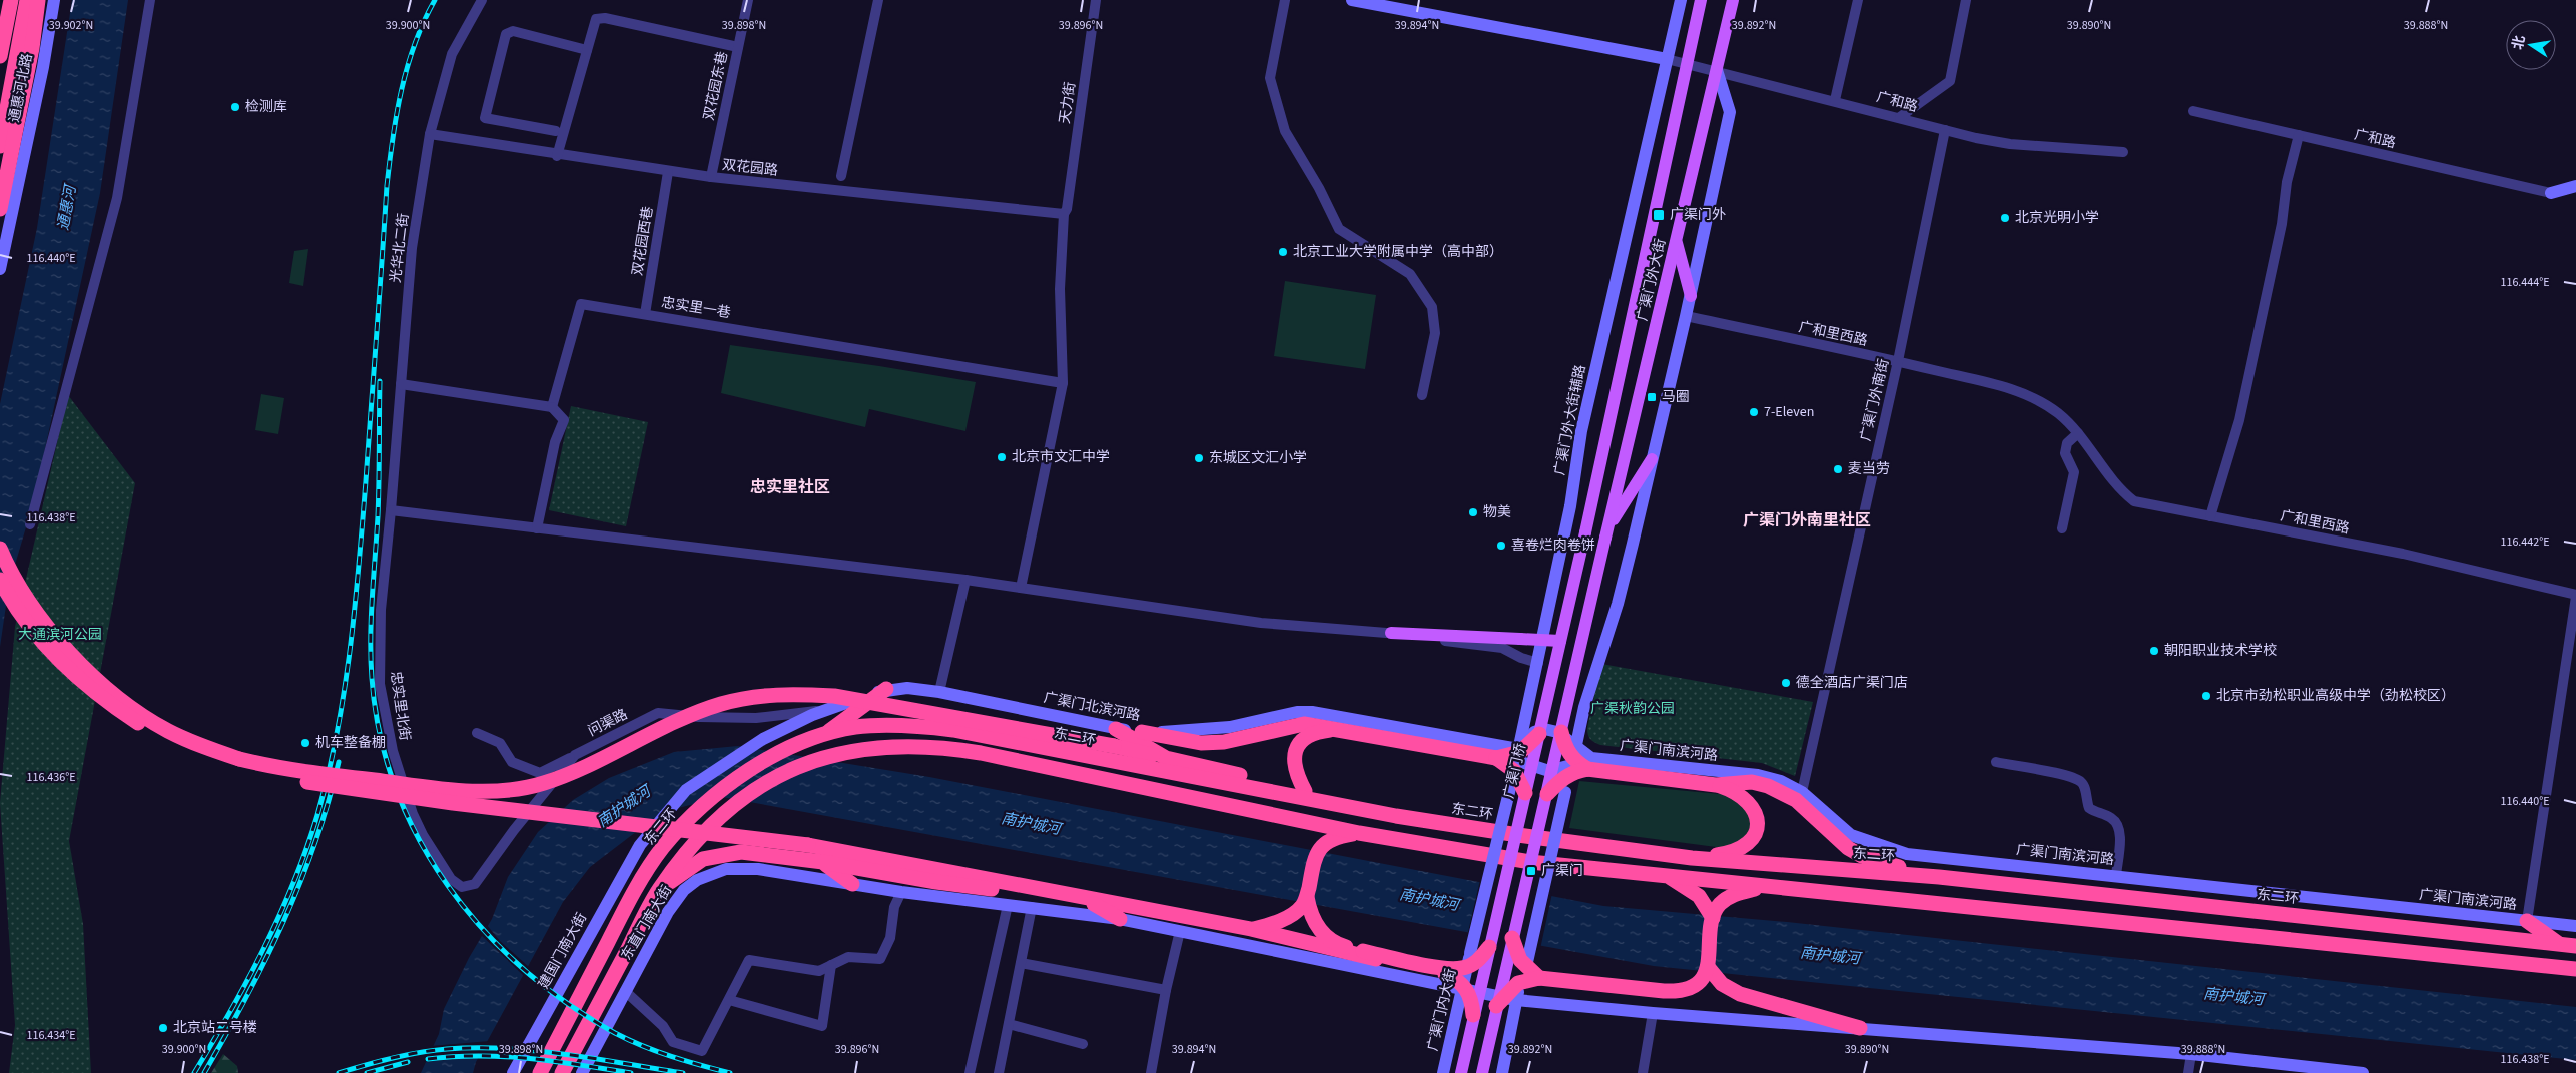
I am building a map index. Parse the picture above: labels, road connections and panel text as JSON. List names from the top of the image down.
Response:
{
  "streets": {
    "highway": ["通惠河北路", "东二环"],
    "main road": ["广渠门外大街", "广渠门桥"],
    "street": [
      "双花园东巷",
      "广和路",
      "天力街",
      "双花园路",
      "双花园西巷",
      "光华北二街",
      "忠实里一巷",
      "广和里西路",
      "广渠门外南街",
      "广渠门外大街辅路",
      "忠实里北街",
      "广渠门北滨河路",
      "问渠路",
      "广渠门南滨河路",
      "东直门南大街",
      "建国门南大街",
      "广渠门内大街"
    ]
  },
  "crossings": [
    ["双花园东巷", "双花园路"],
    ["广和路", "广渠门外大街"],
    ["广和路", "广渠门外南街"],
    ["广和路", "广渠门外大街辅路"],
    ["天力街", "双花园路"],
    ["天力街", "忠实里一巷"],
    ["双花园路", "双花园西巷"],
    ["双花园路", "光华北二街"],
    ["双花园西巷", "忠实里一巷"],
    ["光华北二街", "忠实里北街"],
    ["广渠门外大街", "广渠门桥"],
    ["广和里西路", "广渠门外南街"],
    ["广渠门外南街", "广渠门南滨河路"],
    ["广渠门外大街辅路", "广渠门北滨河路"],
    ["广渠门外大街辅路", "广渠门南滨河路"],
    ["广渠门外大街辅路", "广渠门桥"],
    ["忠实里北街", "问渠路"],
    ["广渠门北滨河路", "问渠路"],
    ["广渠门北滨河路", "广渠门南滨河路"],
    ["广渠门北滨河路", "建国门南大街"],
    ["广渠门桥", "广渠门内大街"]
  ],
  "districts": ["忠实里社区", "广渠门外南里社区"],
  "water": ["通惠河", "南护城河"],
  "parks": ["大通滨河公园", "广渠秋韵公园"],
  "places": {
    "other": [
      "检测库",
      "北京光明小学",
      "北京工业大学附属中学（高中部）",
      "7-Eleven",
      "北京市文汇中学",
      "东城区文汇小学",
      "麦当劳",
      "物美",
      "喜卷烂肉卷饼",
      "朝阳职业技术学校",
      "德全酒店广渠门店",
      "北京市劲松职业高级中学（劲松校区）",
      "机车整备棚",
      "北京站二号楼"
    ],
    "transit": ["广渠门外", "马圈", "广渠门"]
  },
  "north": "left",
  "coordinates": [
    "39.902°N",
    "39.900°N",
    "39.898°N",
    "39.896°N",
    "39.894°N",
    "39.892°N",
    "39.890°N",
    "39.888°N",
    "116.440°E",
    "116.444°E",
    "116.438°E",
    "116.442°E",
    "116.436°E",
    "116.434°E"
  ]
}
